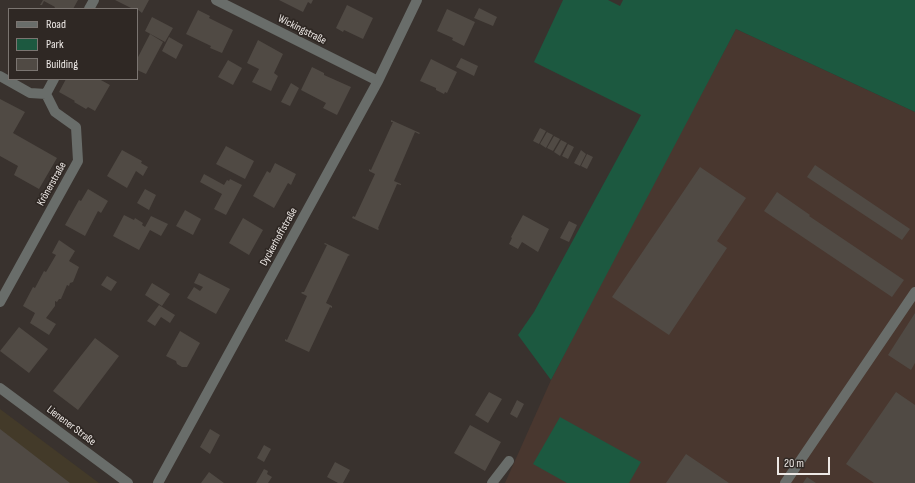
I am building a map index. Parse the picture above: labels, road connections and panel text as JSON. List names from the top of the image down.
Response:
{
  "streets": {
    "street": [
      "Wickingstraße",
      "Krönerstraße",
      "Dyckerhoffstraße",
      "Lienener Straße"
    ]
  },
  "crossings": [
    ["Wickingstraße", "Dyckerhoffstraße"]
  ],
  "legend": ["Road", "Park", "Building"],
  "scale_bar": "20 m"
}
